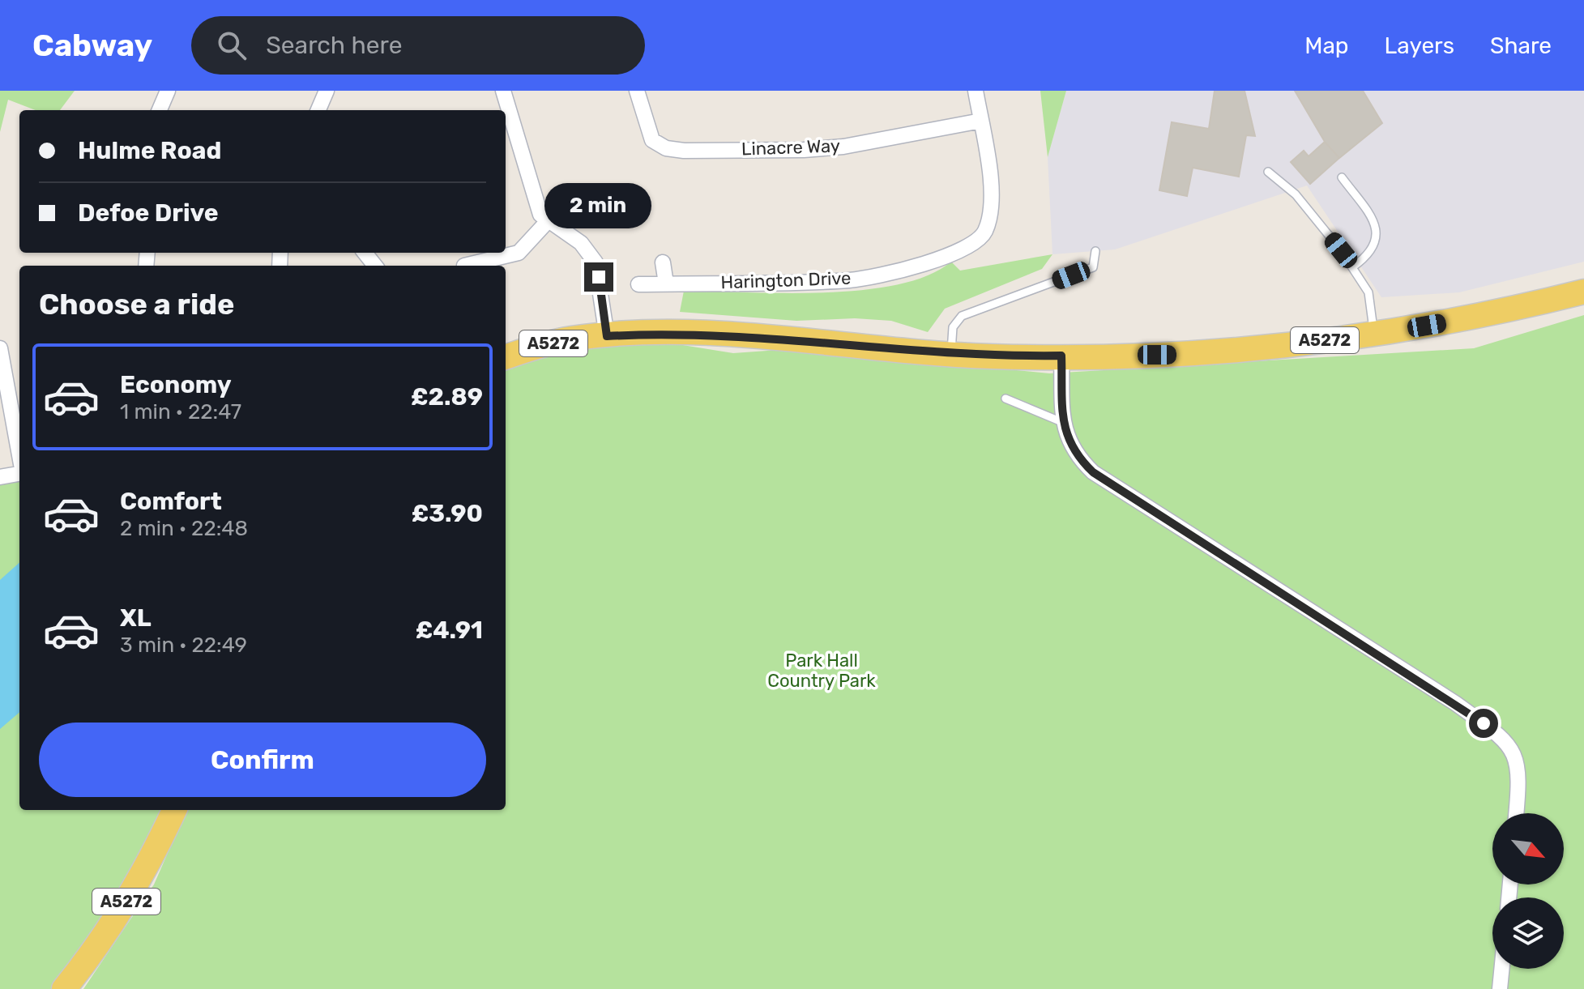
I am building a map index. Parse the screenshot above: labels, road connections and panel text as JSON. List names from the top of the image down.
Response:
{
  "streets": {
    "main road": ["A5272"],
    "street": ["Linacre Way", "Harington Drive"]
  },
  "crossings": [
    ["Linacre Way", "Harington Drive"]
  ],
  "parks": ["Park Hall Country Park"],
  "north": "bottom right",
  "page": {
    "header": "Cabway",
    "search": "Search here",
    "nav": ["Map", "Layers", "Share"],
    "banner": ["Hulme Road", "Defoe Drive"],
    "bubble": "2 min",
    "heading": "Choose a ride",
    "list": [
      {
        "name": "Economy",
        "note": "1 min · 22:47",
        "value": "£2.89"
      },
      {
        "name": "Comfort",
        "note": "2 min · 22:48",
        "value": "£3.90"
      },
      {
        "name": "XL",
        "note": "3 min · 22:49",
        "value": "£4.91"
      }
    ],
    "buttons": "Confirm"
  }
}
